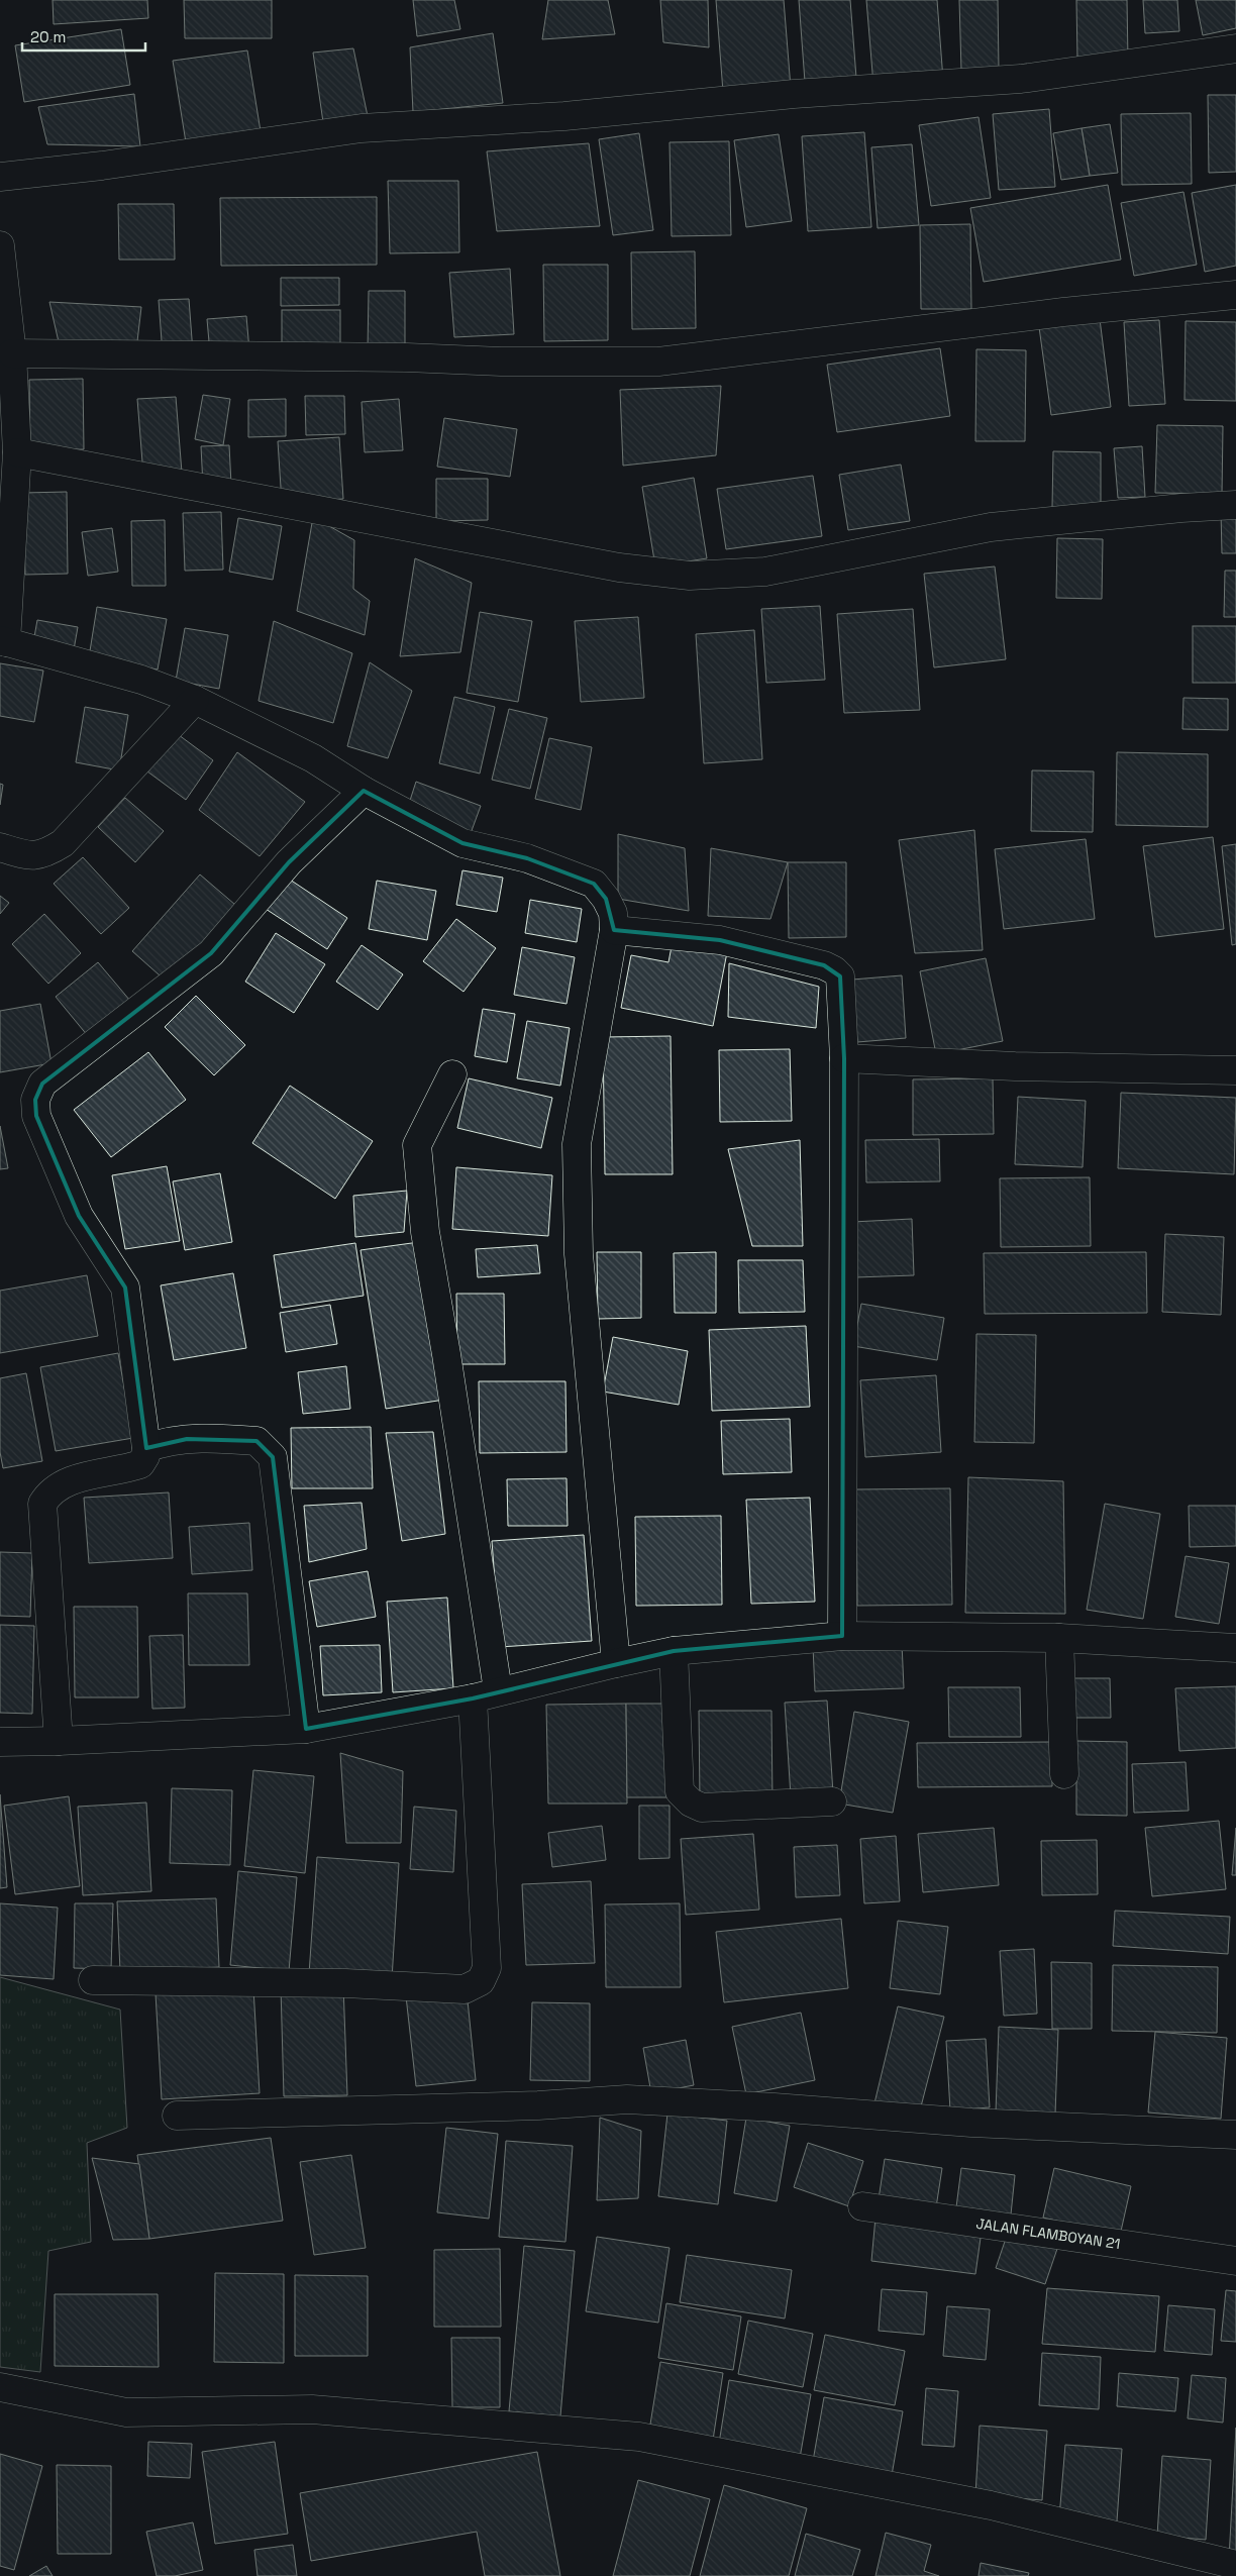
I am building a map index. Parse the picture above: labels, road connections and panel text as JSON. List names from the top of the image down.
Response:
{
  "streets": {
    "street": ["JALAN FLAMBOYAN 21"]
  },
  "scale_bar": "20 m"
}
